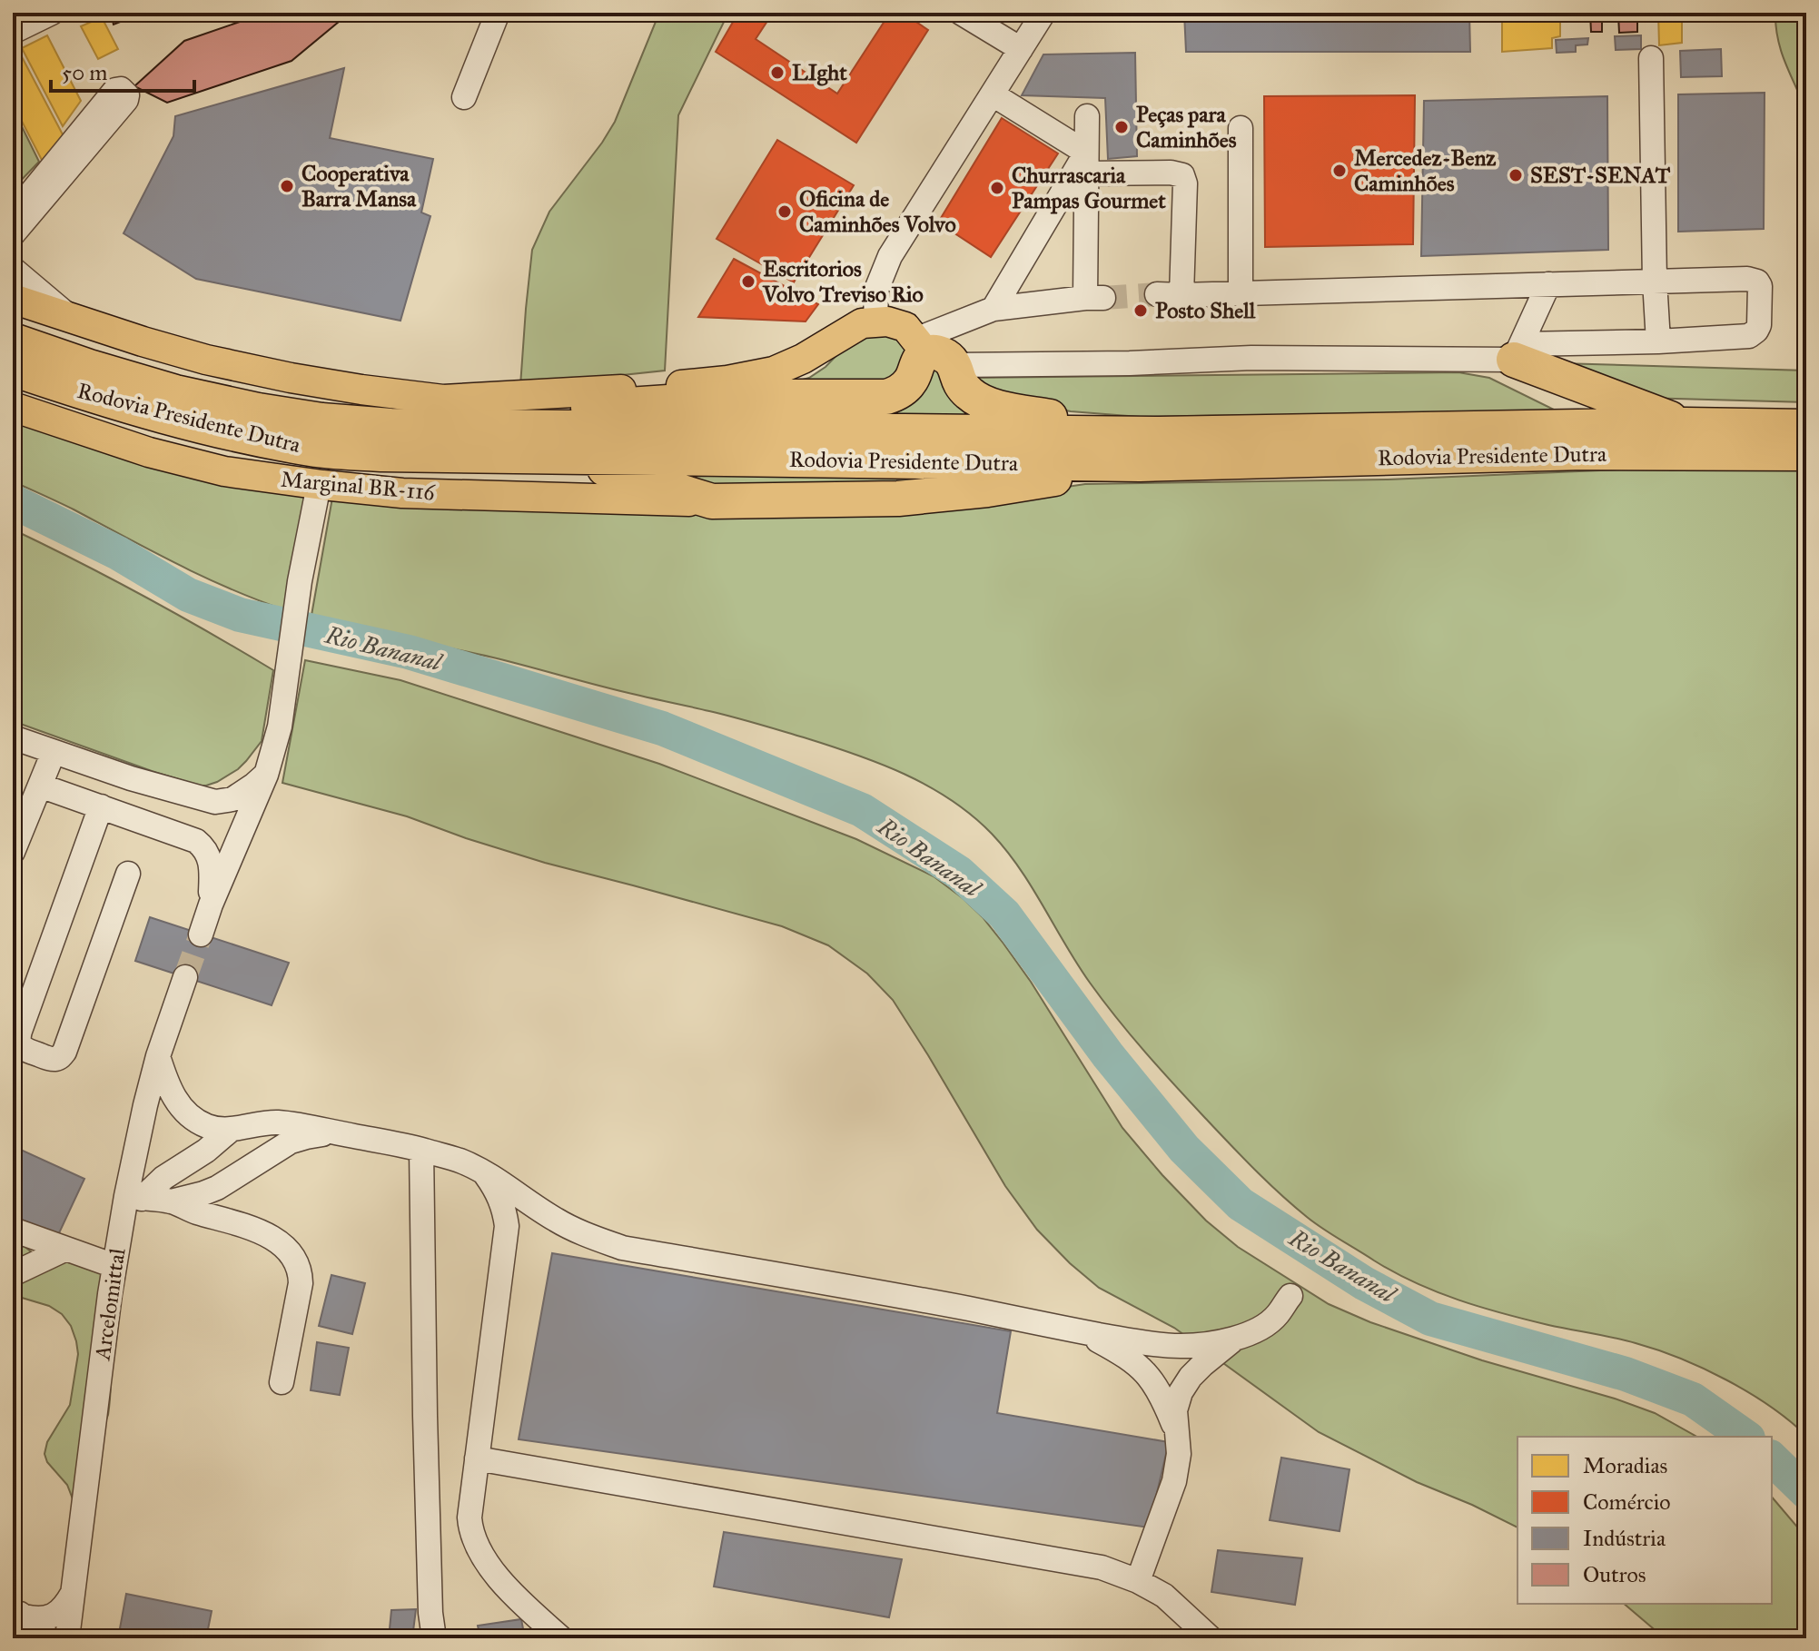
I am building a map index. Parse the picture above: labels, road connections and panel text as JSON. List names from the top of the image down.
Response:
{
  "streets": {
    "highway": ["Rodovia Presidente Dutra"],
    "main road": ["Marginal BR-116"],
    "street": ["Arcelomittal"]
  },
  "water": ["Rio Bananal"],
  "places": [
    "LIght",
    "Peças para Caminhões",
    "Mercedez-Benz Caminhões",
    "SEST-SENAT",
    "Cooperativa Barra Mansa",
    "Churrascaria Pampas Gourmet",
    "Oficina de Caminhões Volvo",
    "Escritorios Volvo Treviso Rio",
    "Posto Shell"
  ],
  "legend": [
    "Moradias",
    "Comércio",
    "Indústria",
    "Outros"
  ],
  "scale_bar": "50 m"
}
